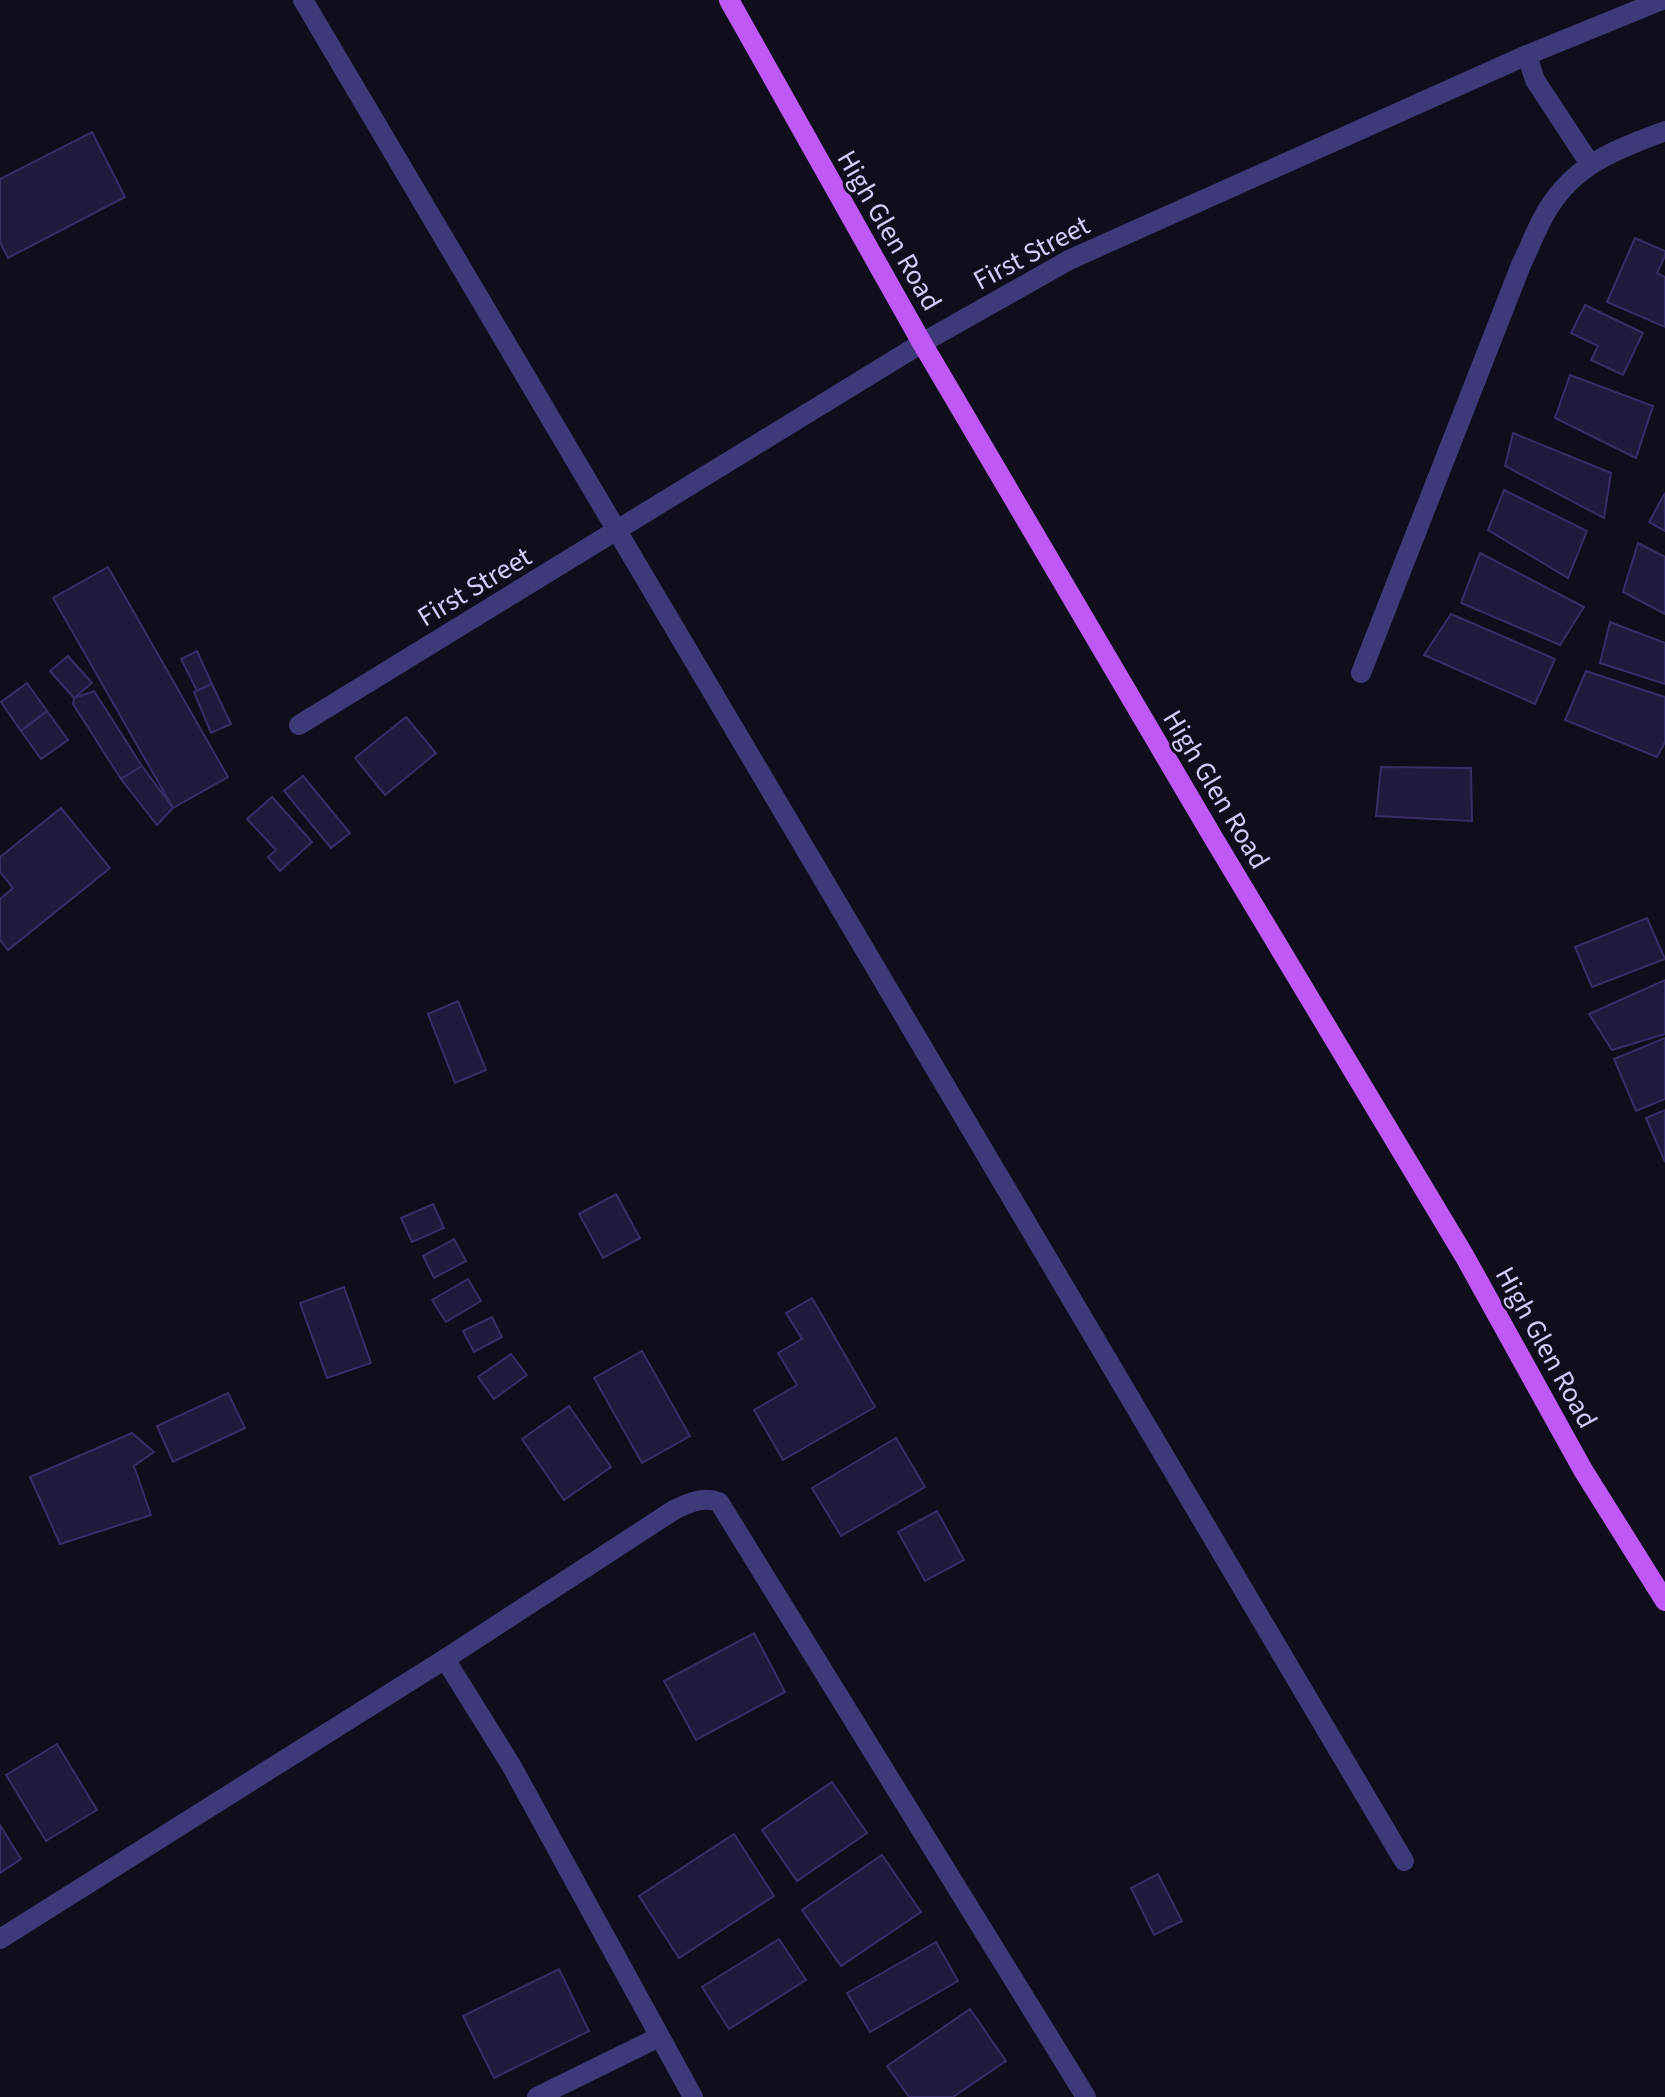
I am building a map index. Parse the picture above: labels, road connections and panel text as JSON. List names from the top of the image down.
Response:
{
  "streets": {
    "main road": ["High Glen Road"],
    "street": ["First Street"]
  },
  "crossings": [
    ["High Glen Road", "First Street"]
  ]
}
